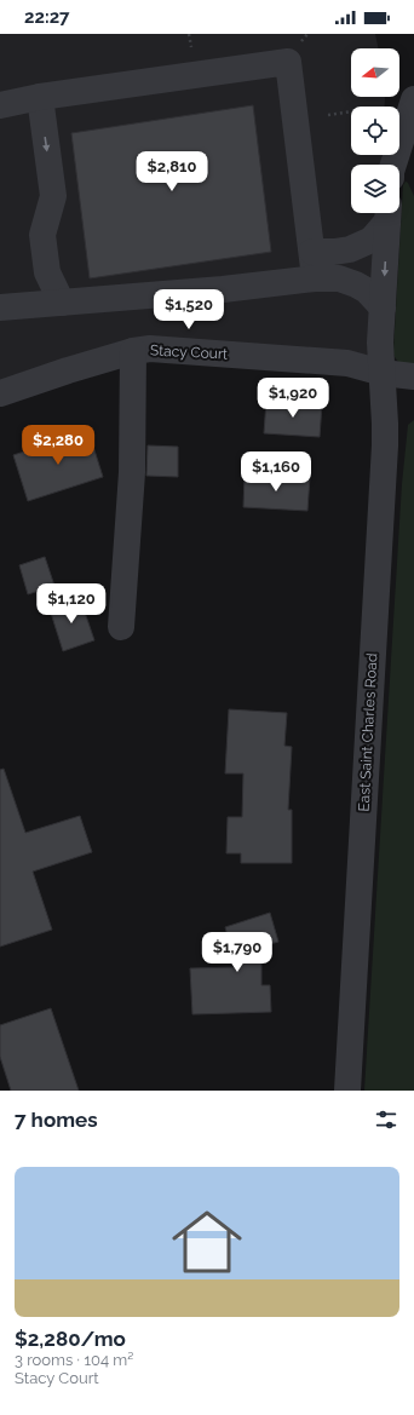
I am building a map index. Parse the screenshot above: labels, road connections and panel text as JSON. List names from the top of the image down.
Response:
{
  "streets": {
    "street": ["Stacy Court", "East Saint Charles Road"]
  },
  "crossings": [
    ["Stacy Court", "East Saint Charles Road"]
  ],
  "north": "left",
  "page": {
    "status": "22:27",
    "price": [
      "$2,810",
      "$1,520",
      "$1,920",
      "$2,280",
      "$1,160",
      "$1,120",
      "$1,790"
    ],
    "heading": "7 homes",
    "list": [
      {
        "name": "$2,280/mo",
        "note": "3 rooms · 104 m² · Stacy Court"
      }
    ]
  }
}
